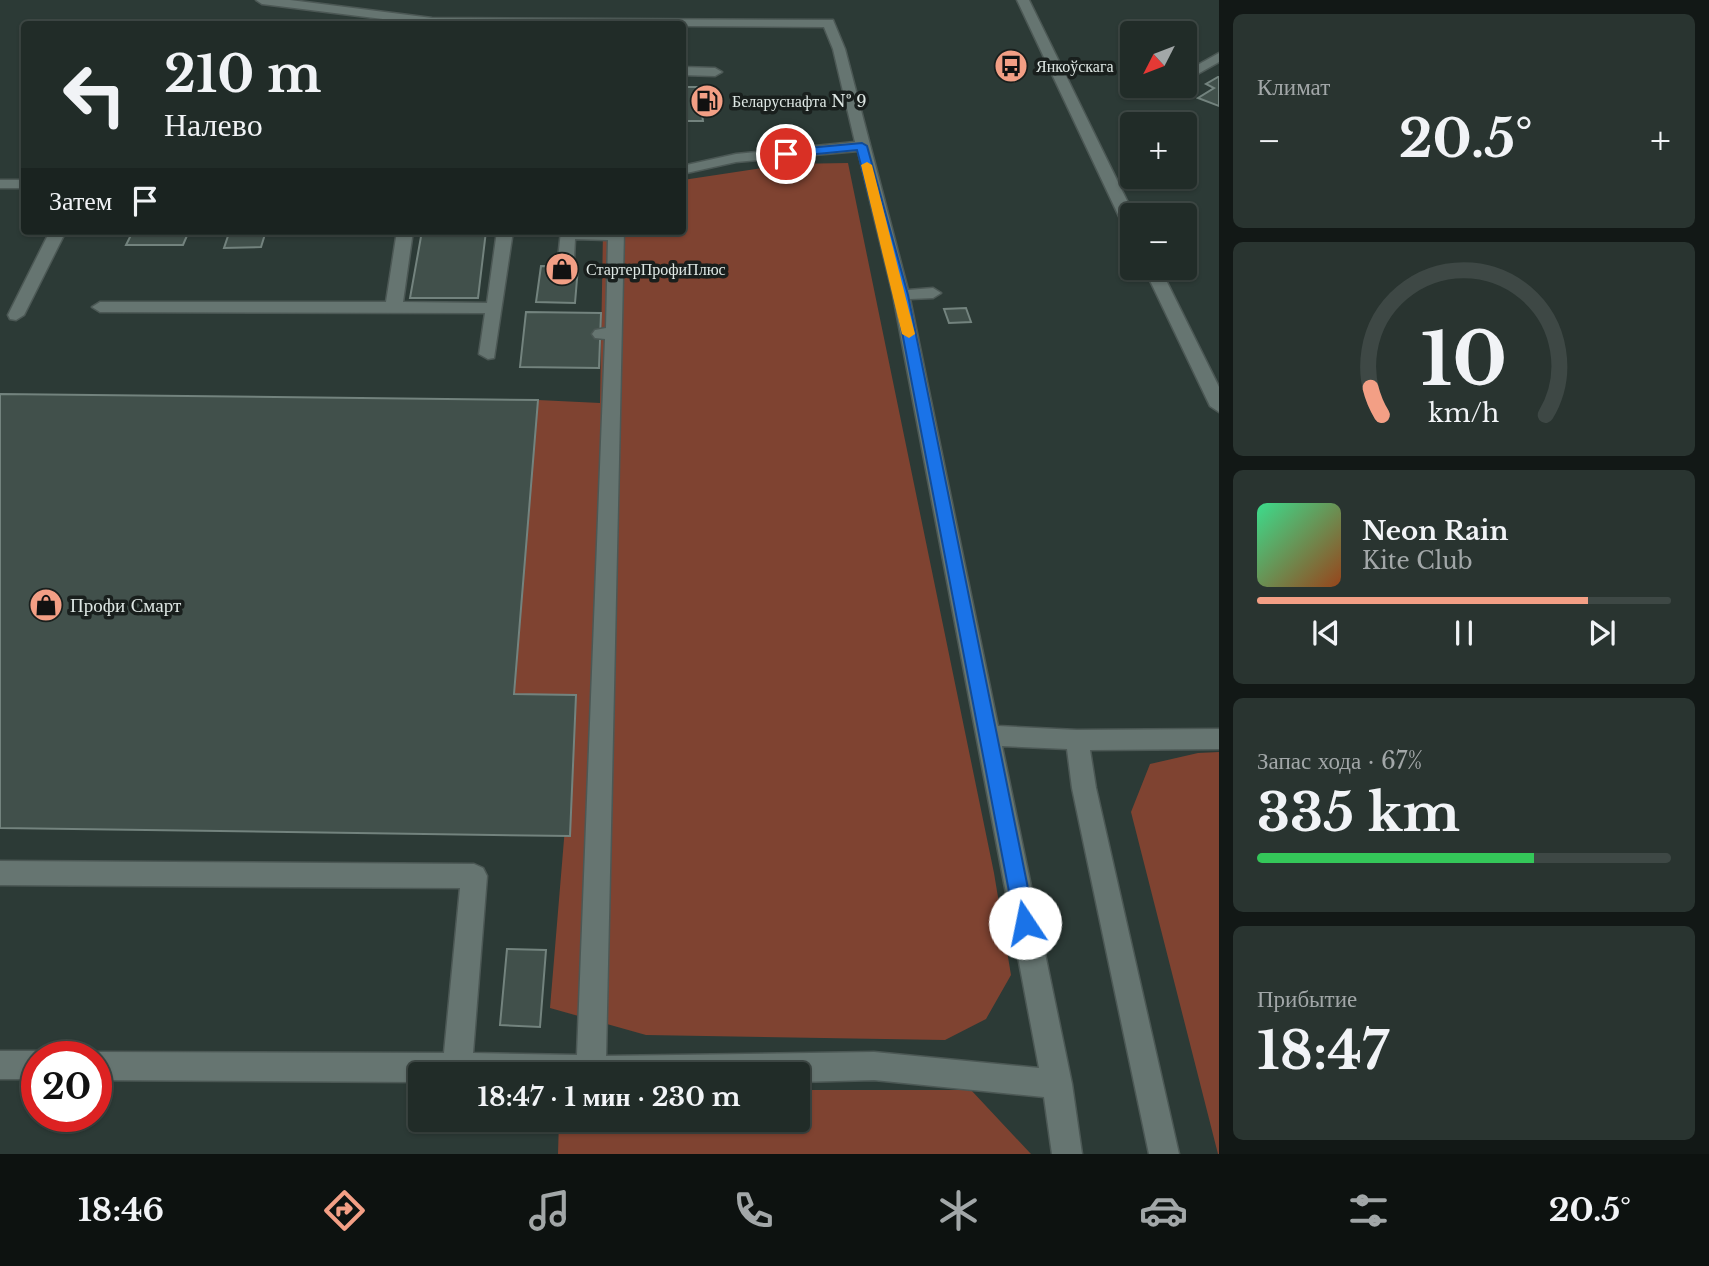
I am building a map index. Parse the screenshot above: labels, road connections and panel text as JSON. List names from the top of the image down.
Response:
{
  "places": {
    "bus stop": ["Янкоўскага"],
    "fuel station": ["Беларуснафта № 9"],
    "shop": ["СтартерПрофиПлюс", "Профи Смарт"]
  },
  "north": "bottom left",
  "page": {
    "tile": [
      "Климат",
      ["Запас хода · 67%", "335 km"],
      ["Прибытие", "18:47"]
    ],
    "map_buttons": ["+", "−"],
    "turn": ["210 m", "Налево"],
    "heat": ["−", "20.5°", "+"],
    "then": "Затем",
    "song": ["Neon Rain", "Kite Club"],
    "limit": "20",
    "trip": "18:47 · 1 мин · 230 m",
    "tabs": ["18:46", "20.5°"],
    "gauge": ["10", "km/h"]
  }
}
